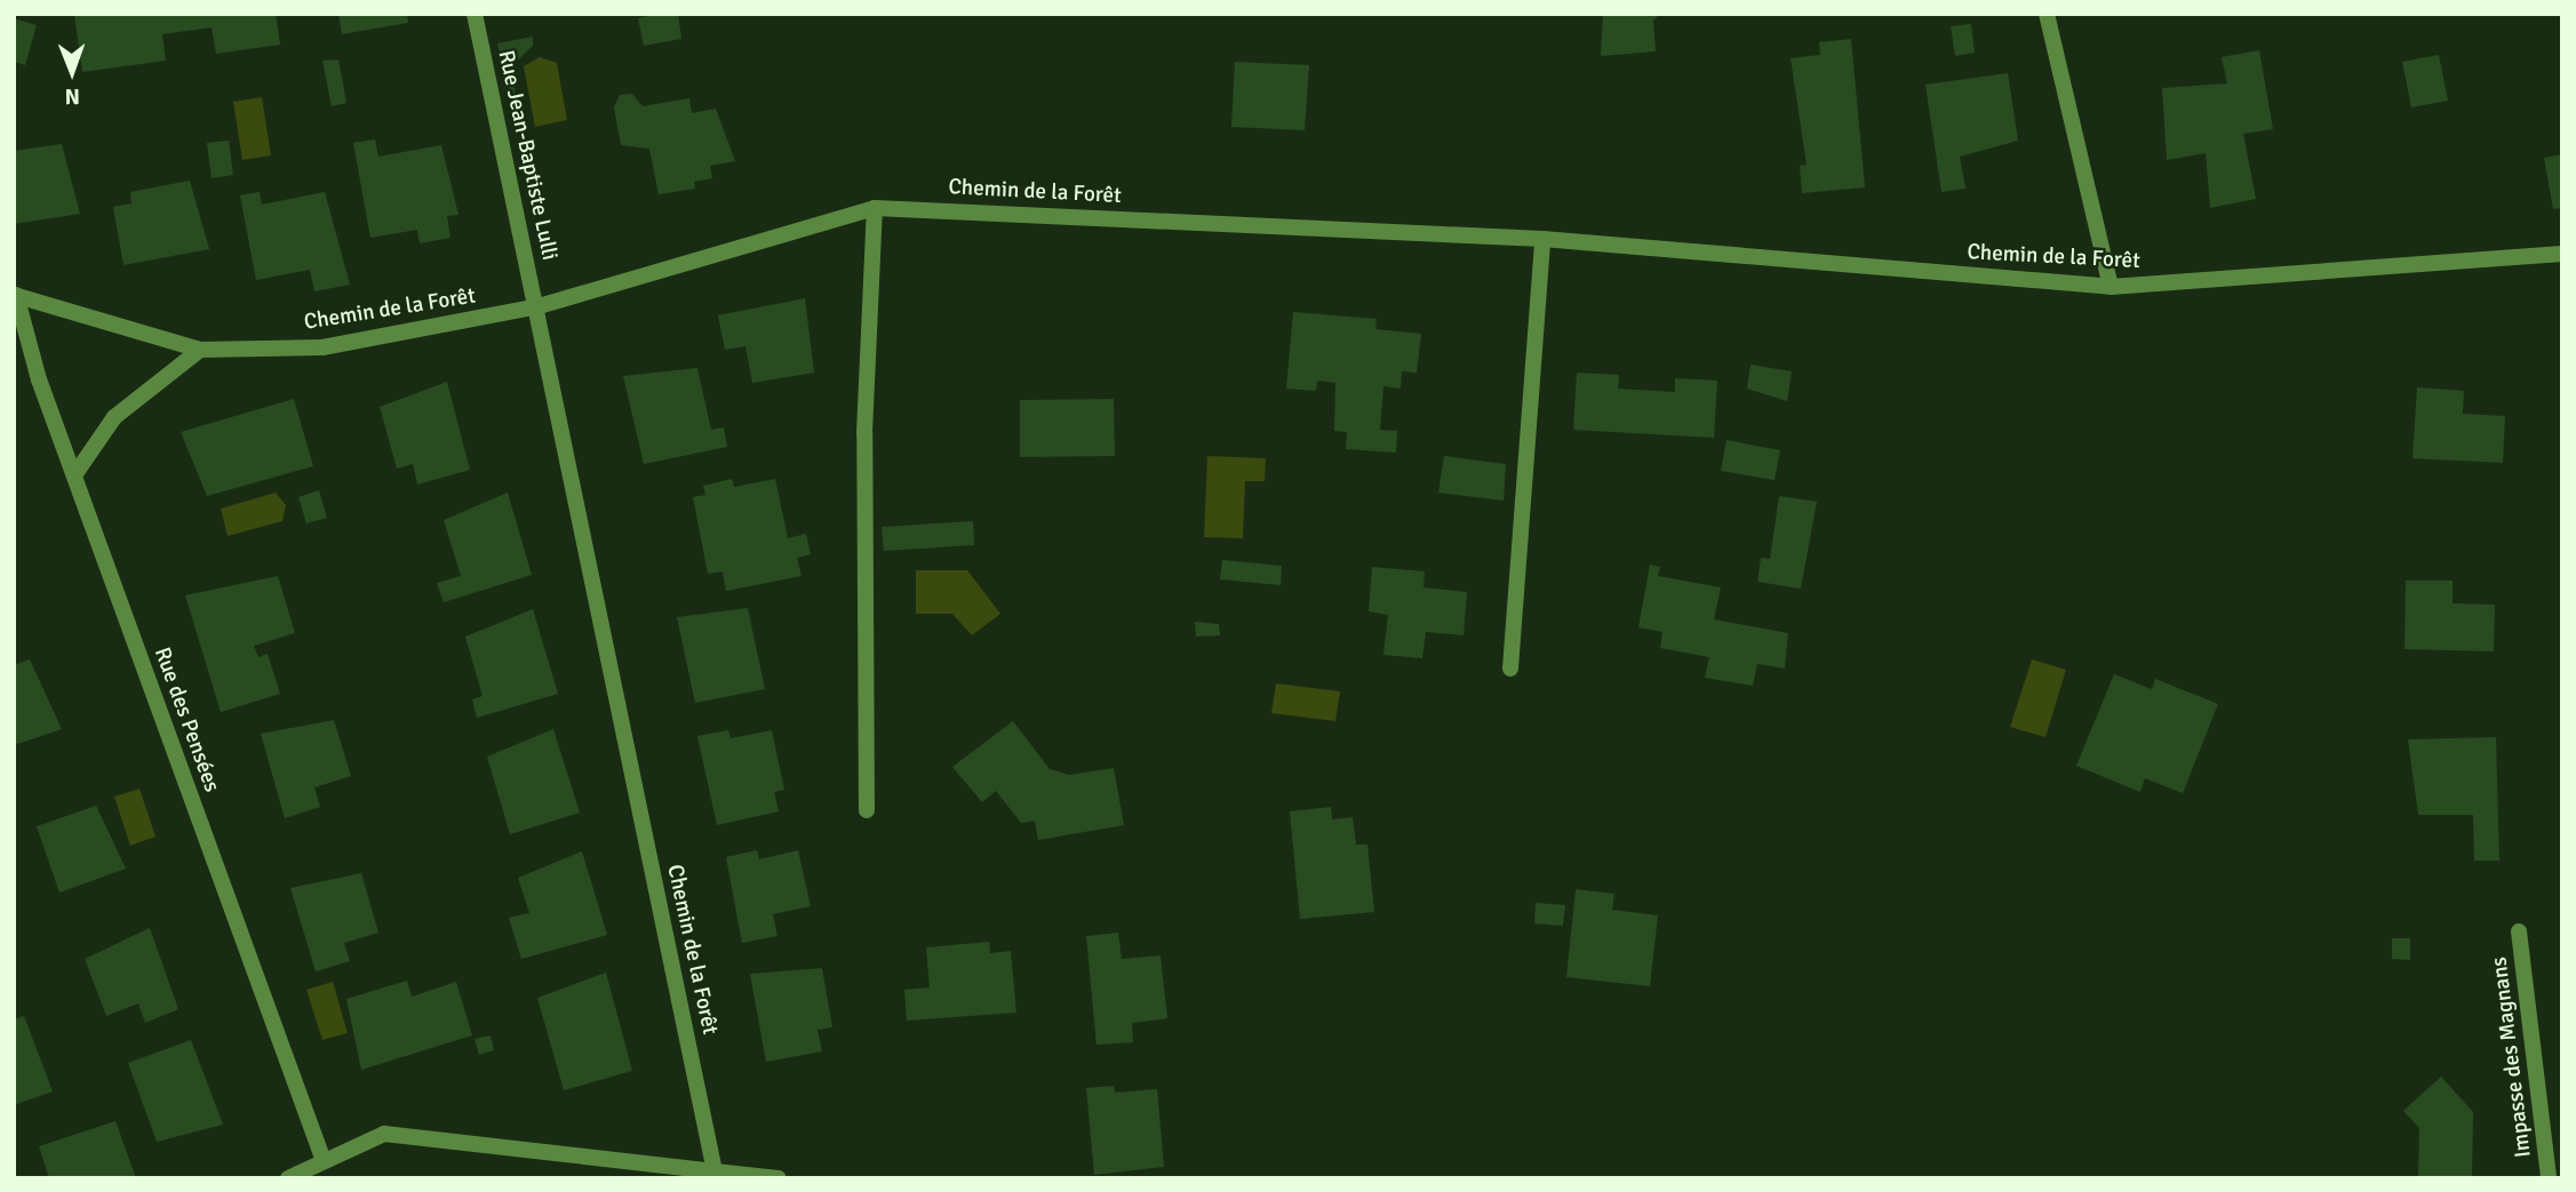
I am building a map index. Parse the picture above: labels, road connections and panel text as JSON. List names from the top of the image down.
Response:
{
  "streets": {
    "street": [
      "Rue Jean-Baptiste Lulli",
      "Chemin de la Forêt",
      "Rue des Pensées",
      "Impasse des Magnans"
    ]
  },
  "crossings": [
    ["Rue Jean-Baptiste Lulli", "Chemin de la Forêt"],
    ["Chemin de la Forêt", "Rue des Pensées"]
  ],
  "north": "bottom"
}
